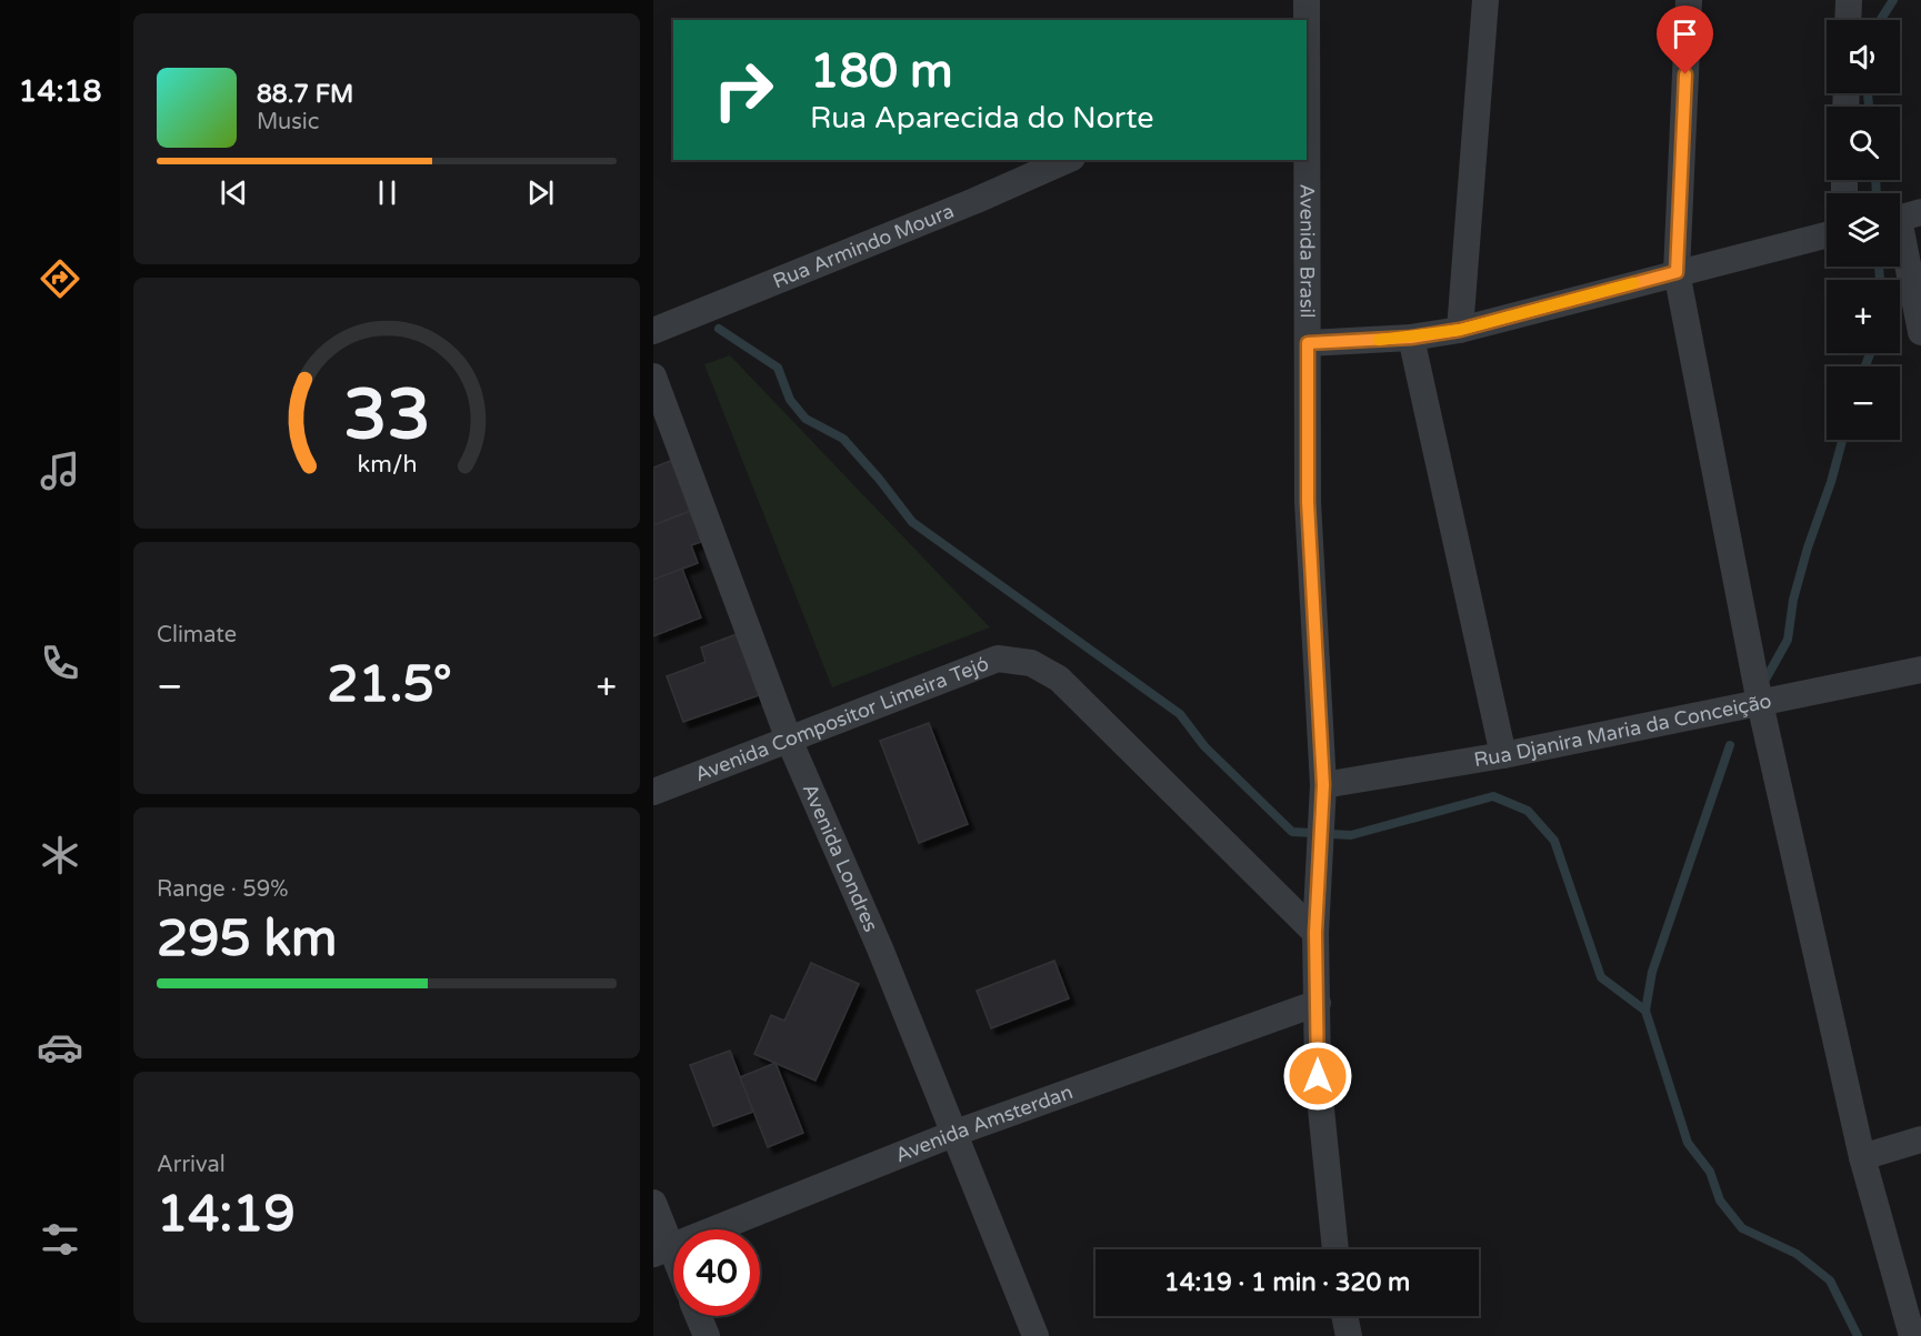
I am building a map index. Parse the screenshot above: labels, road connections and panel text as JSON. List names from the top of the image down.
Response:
{
  "streets": {
    "street": [
      "Rua Armindo Moura",
      "Avenida Brasil",
      "Avenida Compositor Limeira Tejó",
      "Rua Djanira Maria da Conceição",
      "Avenida Londres",
      "Avenida Amsterdan"
    ]
  },
  "crossings": [
    ["Avenida Brasil", "Avenida Compositor Limeira Tejó"],
    ["Avenida Brasil", "Rua Djanira Maria da Conceição"],
    ["Avenida Brasil", "Avenida Amsterdan"],
    ["Avenida Compositor Limeira Tejó", "Avenida Londres"],
    ["Avenida Londres", "Avenida Amsterdan"]
  ],
  "page": {
    "tabs": "14:18",
    "map_buttons": ["+", "−"],
    "turn": ["180 m", "Rua Aparecida do Norte"],
    "song": ["88.7 FM", "Music"],
    "tile": [
      "Climate",
      ["Range · 59%", "295 km"],
      ["Arrival", "14:19"]
    ],
    "heat": ["−", "21.5°", "+"],
    "limit": "40",
    "trip": "14:19 · 1 min · 320 m",
    "gauge": ["33", "km/h"]
  }
}
